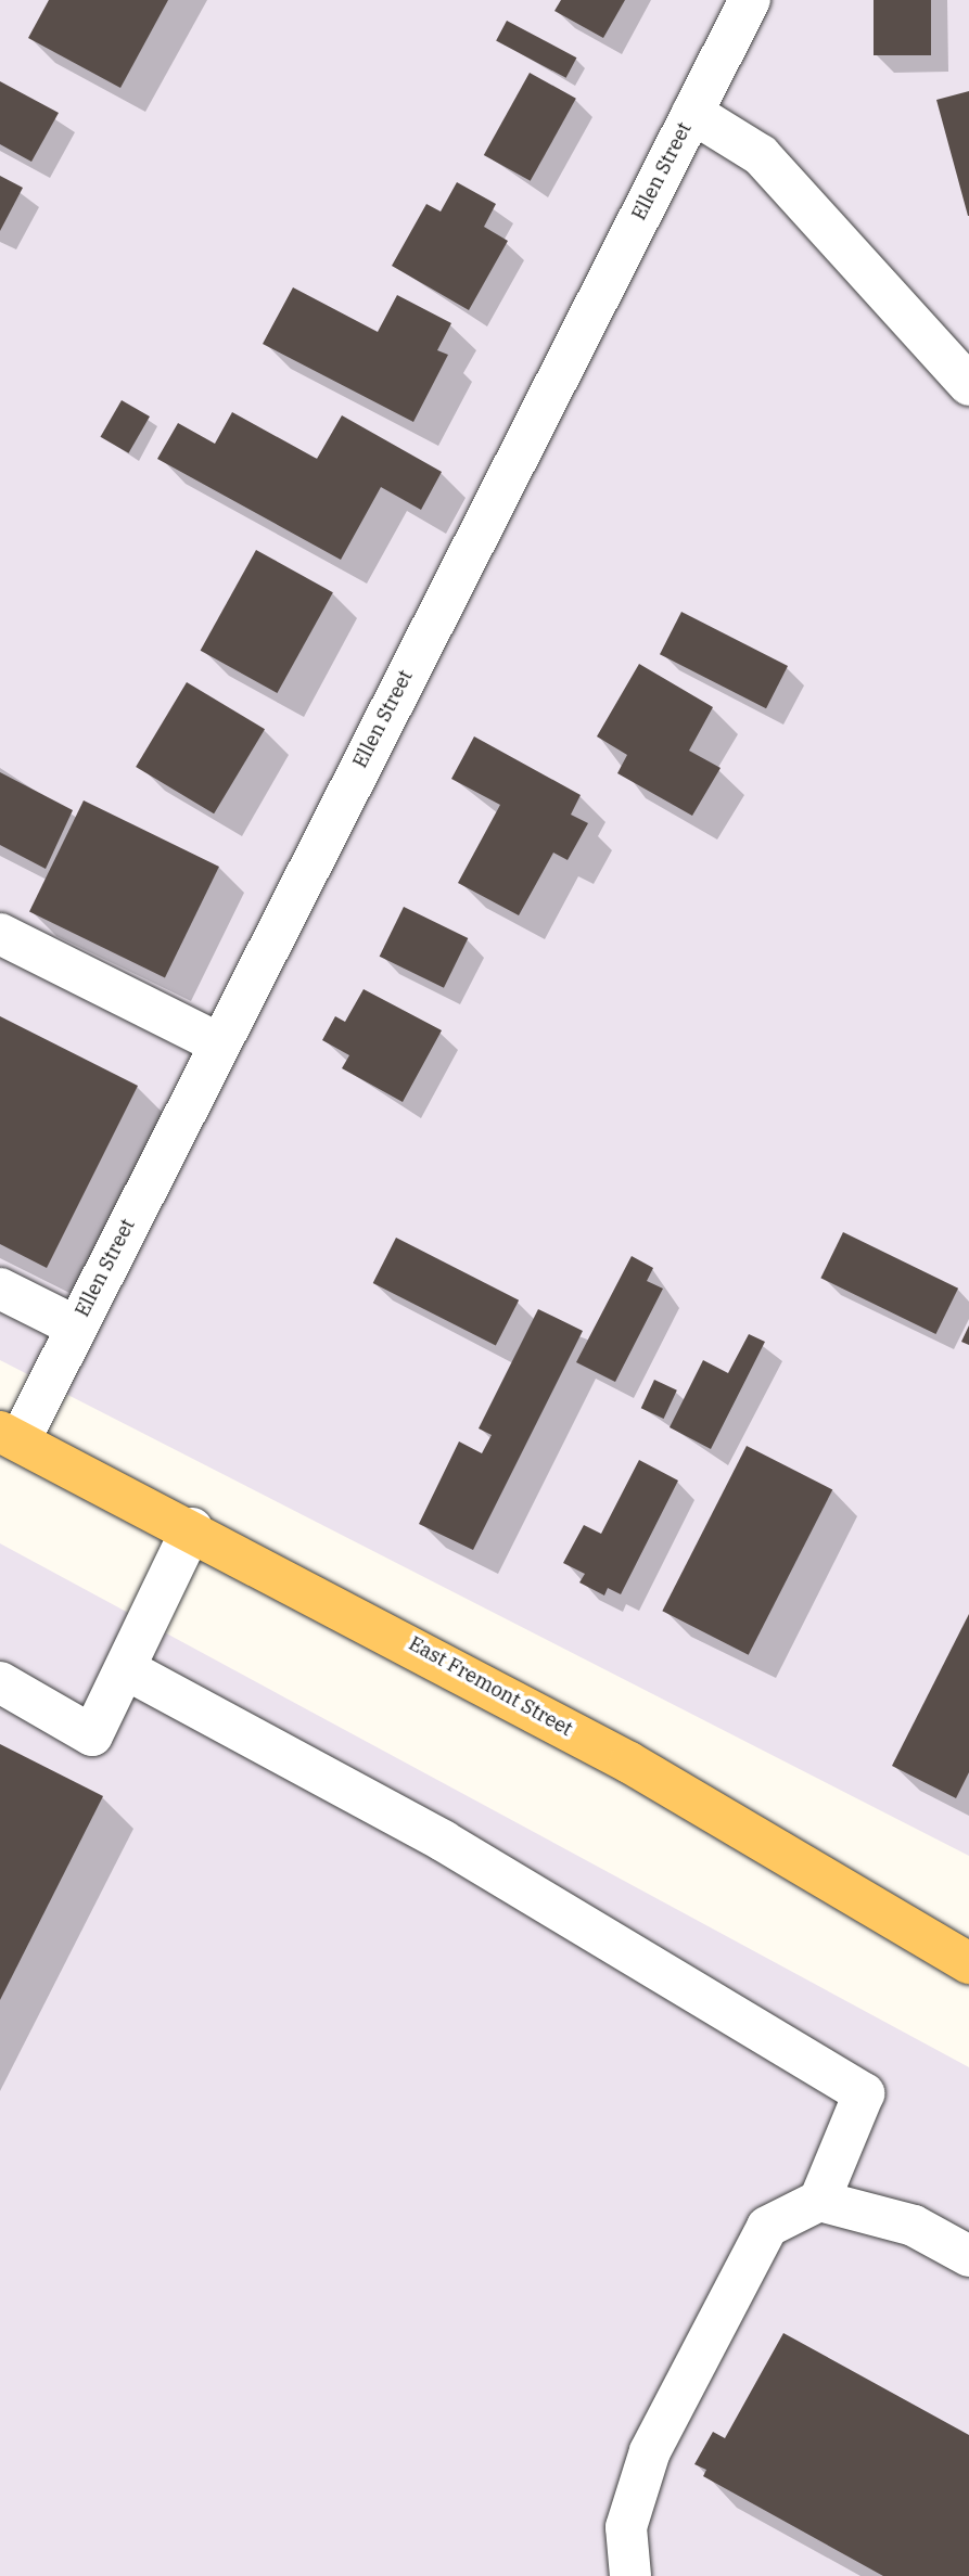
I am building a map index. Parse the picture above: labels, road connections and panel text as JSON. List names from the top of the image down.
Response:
{
  "streets": {
    "main road": ["East Fremont Street"],
    "street": ["Ellen Street"]
  },
  "crossings": [
    ["Ellen Street", "East Fremont Street"]
  ]
}
